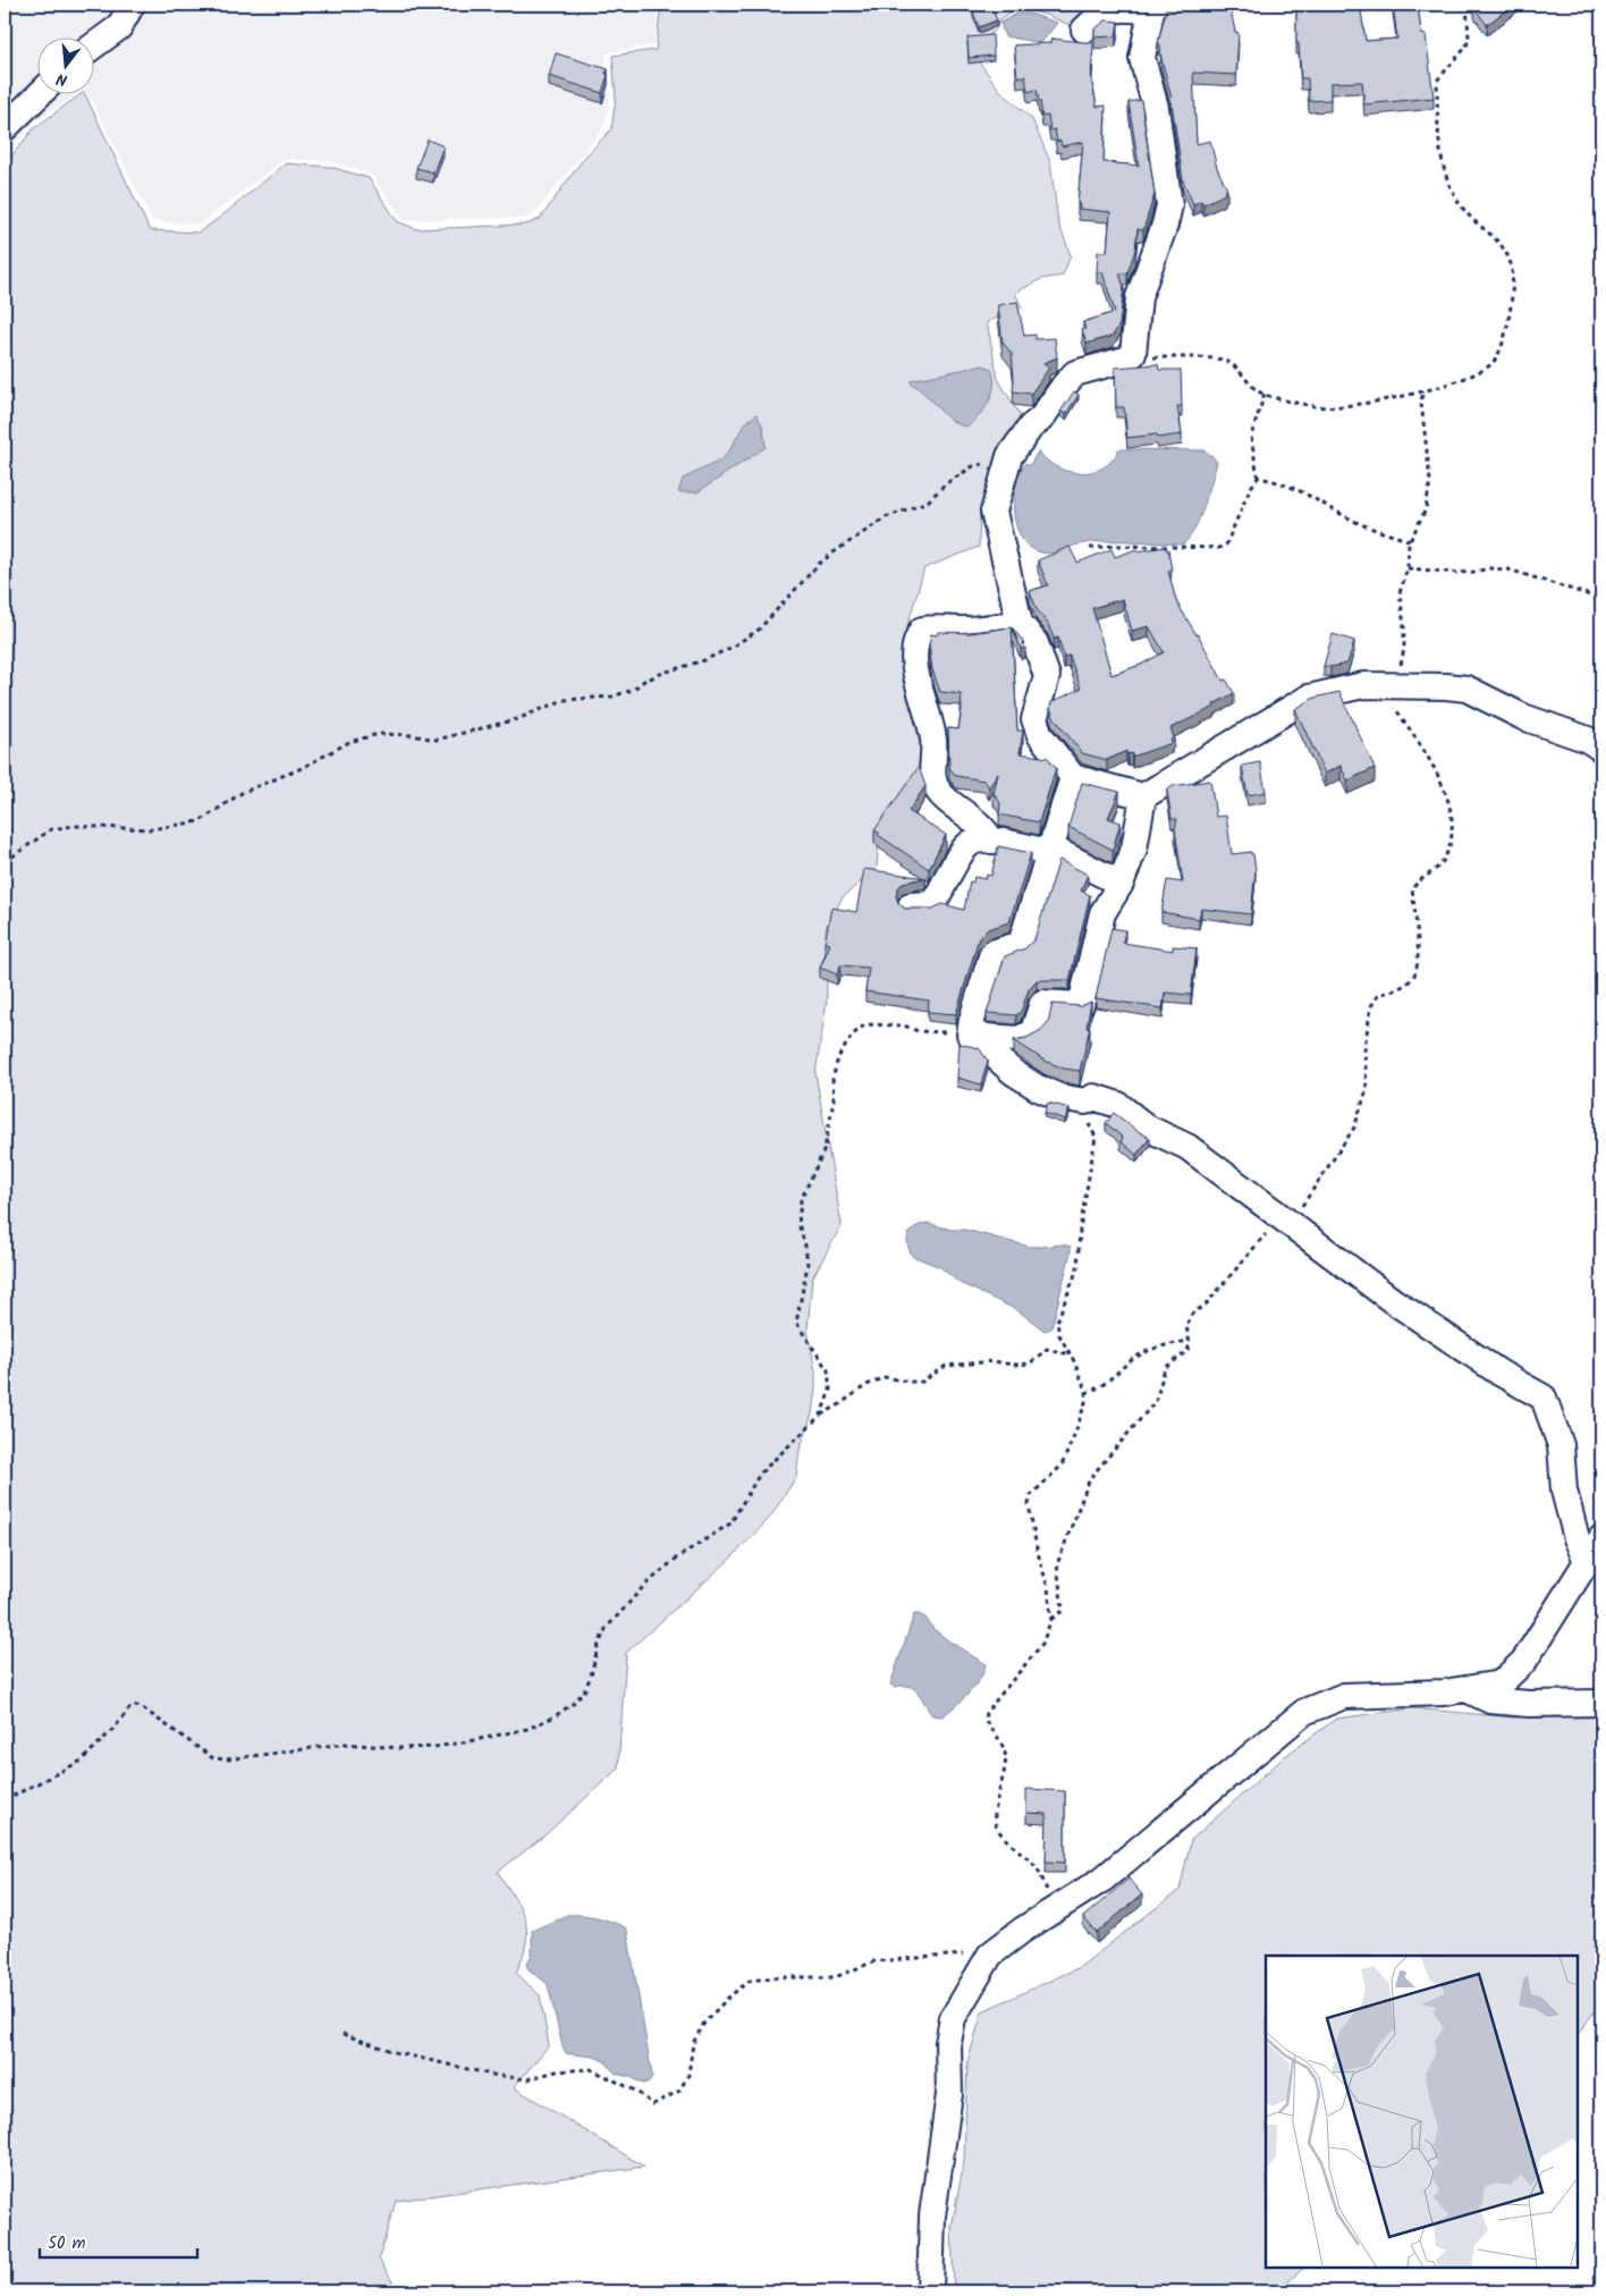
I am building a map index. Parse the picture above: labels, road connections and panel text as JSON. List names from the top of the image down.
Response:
{
  "scale_bar": "50 m",
  "north": "bottom"
}
